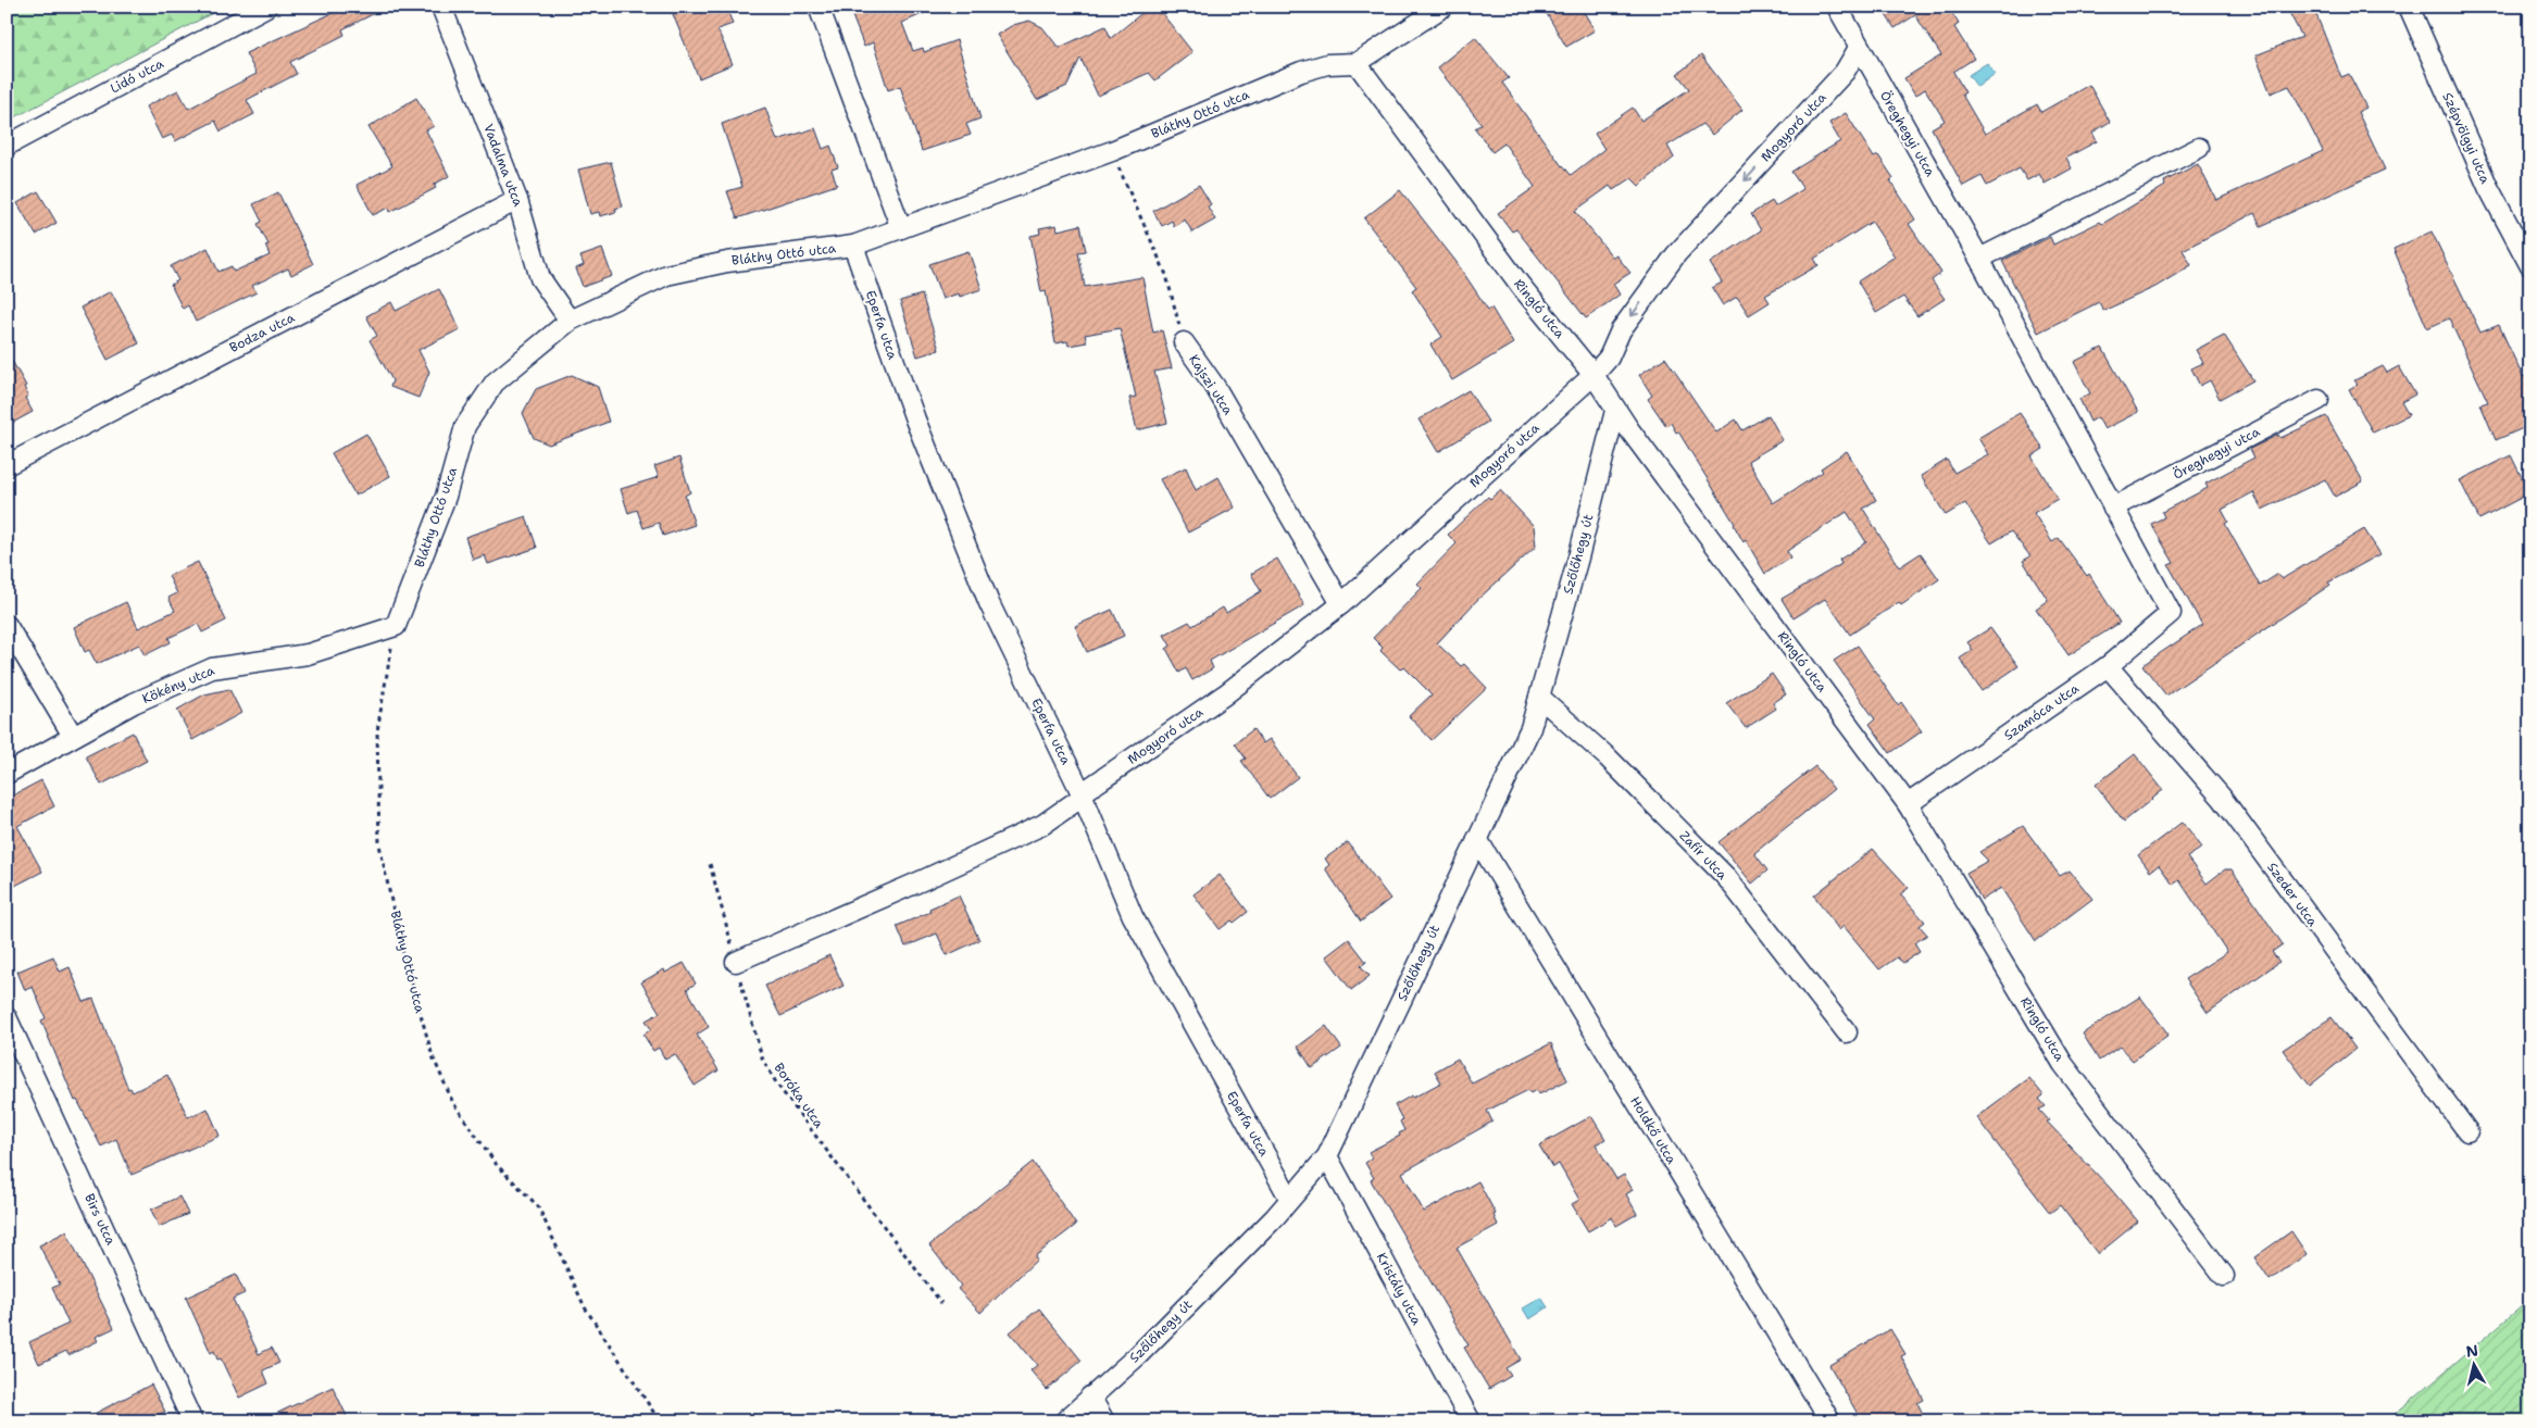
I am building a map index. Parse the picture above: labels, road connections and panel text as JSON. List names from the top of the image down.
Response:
{
  "streets": {
    "street": [
      "Lidó utca",
      "Bláthy Ottó utca",
      "Mogyoró utca",
      "Öreghegyi utca",
      "Szépvölgyi utca",
      "Vadalma utca",
      "Ringló utca",
      "Eperfa utca",
      "Bodza utca",
      "Kajszi utca",
      "Szőlőhegy út",
      "Kökény utca",
      "Szamóca utca",
      "Zafír utca",
      "Szeder utca",
      "Holdkő utca",
      "Birs utca",
      "Kristály utca"
    ],
    "path": ["Boróka utca"]
  },
  "crossings": [
    ["Bláthy Ottó utca", "Vadalma utca"],
    ["Bláthy Ottó utca", "Ringló utca"],
    ["Bláthy Ottó utca", "Eperfa utca"],
    ["Bláthy Ottó utca", "Kajszi utca"],
    ["Bláthy Ottó utca", "Kökény utca"],
    ["Mogyoró utca", "Öreghegyi utca"],
    ["Mogyoró utca", "Ringló utca"],
    ["Mogyoró utca", "Eperfa utca"],
    ["Mogyoró utca", "Kajszi utca"],
    ["Mogyoró utca", "Boróka utca"],
    ["Öreghegyi utca", "Szamóca utca"],
    ["Vadalma utca", "Bodza utca"],
    ["Ringló utca", "Szőlőhegy út"],
    ["Ringló utca", "Szamóca utca"],
    ["Eperfa utca", "Szőlőhegy út"],
    ["Szőlőhegy út", "Zafír utca"],
    ["Szőlőhegy út", "Holdkő utca"],
    ["Szőlőhegy út", "Kristály utca"],
    ["Szamóca utca", "Szeder utca"]
  ],
  "north": "top"
}
